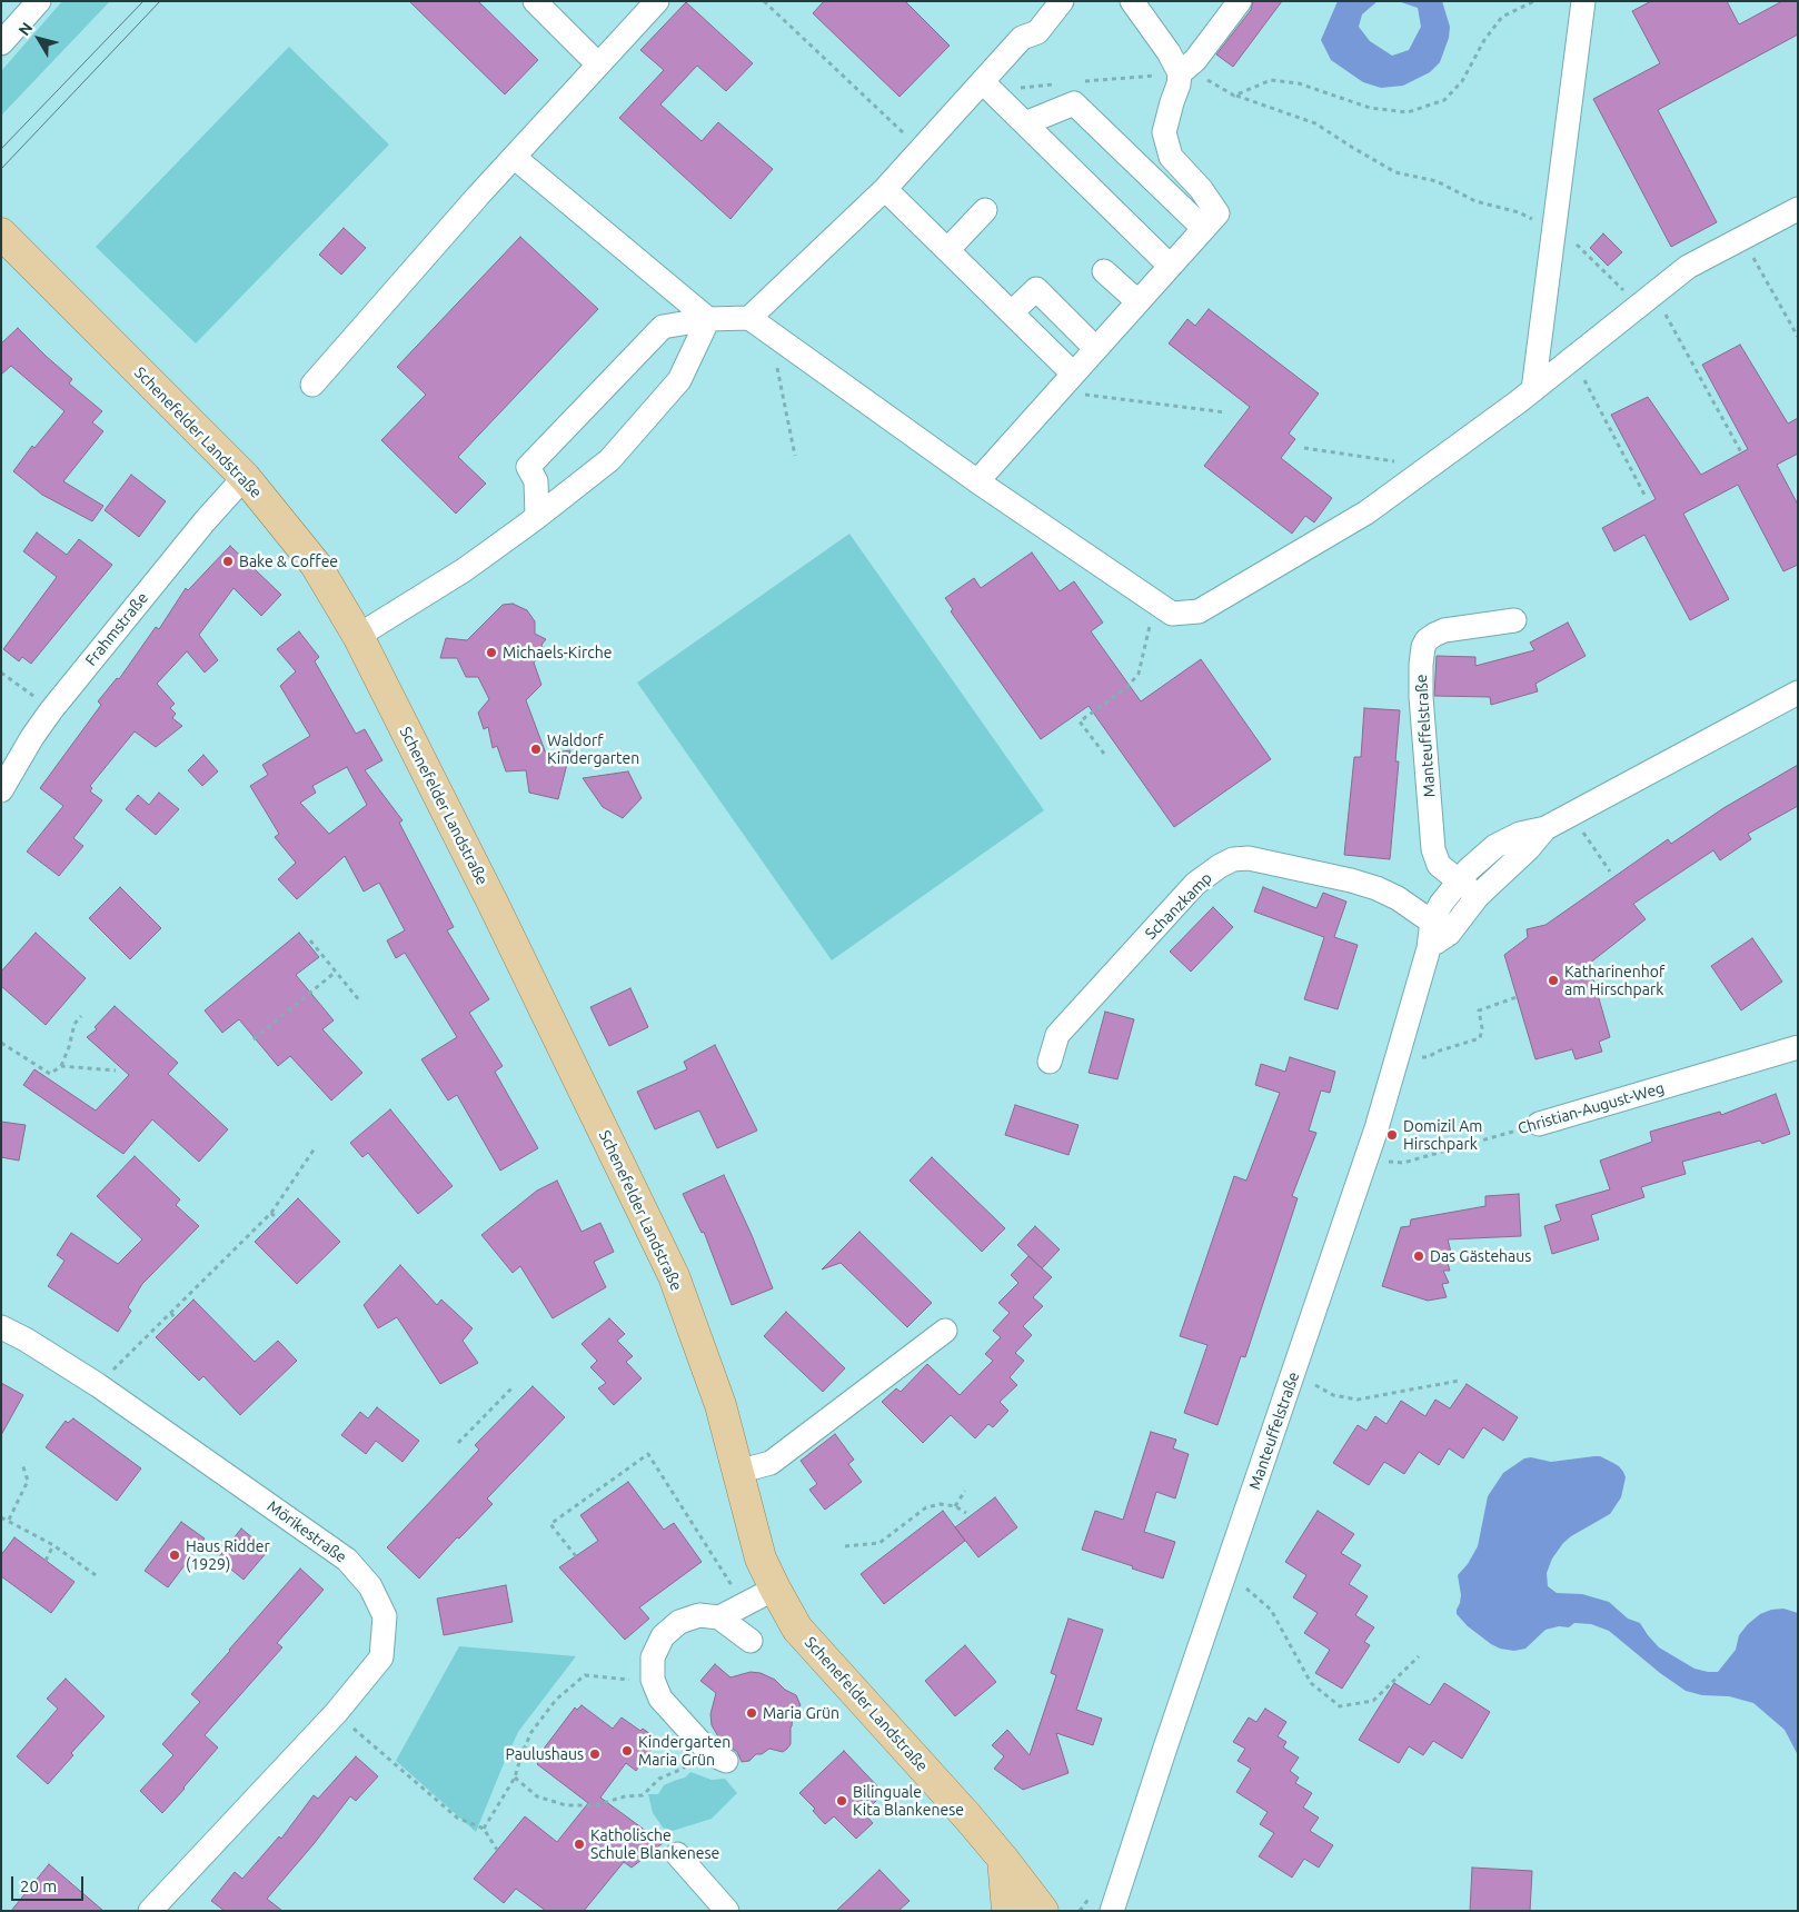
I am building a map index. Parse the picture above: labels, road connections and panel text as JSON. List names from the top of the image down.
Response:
{
  "streets": {
    "main road": ["Schenefelder Landstraße"],
    "street": [
      "Frahmstraße",
      "Manteuffelstraße",
      "Schanzkamp",
      "Christian-August-Weg",
      "Mörikestraße"
    ]
  },
  "crossings": [
    ["Schenefelder Landstraße", "Frahmstraße"],
    ["Manteuffelstraße", "Schanzkamp"]
  ],
  "places": [
    "Bake & Coffee",
    "Michaels-Kirche",
    "Waldorf Kindergarten",
    "Katharinenhof am Hirschpark",
    "Domizil Am Hirschpark",
    "Das Gästehaus",
    "Haus Ridder (1929)",
    "Maria Grün",
    "Kindergarten Maria Grün",
    "Paulushaus",
    "Bilinguale Kita Blankenese",
    "Katholische Schule Blankenese"
  ],
  "scale_bar": "20 m",
  "north": "top left"
}
